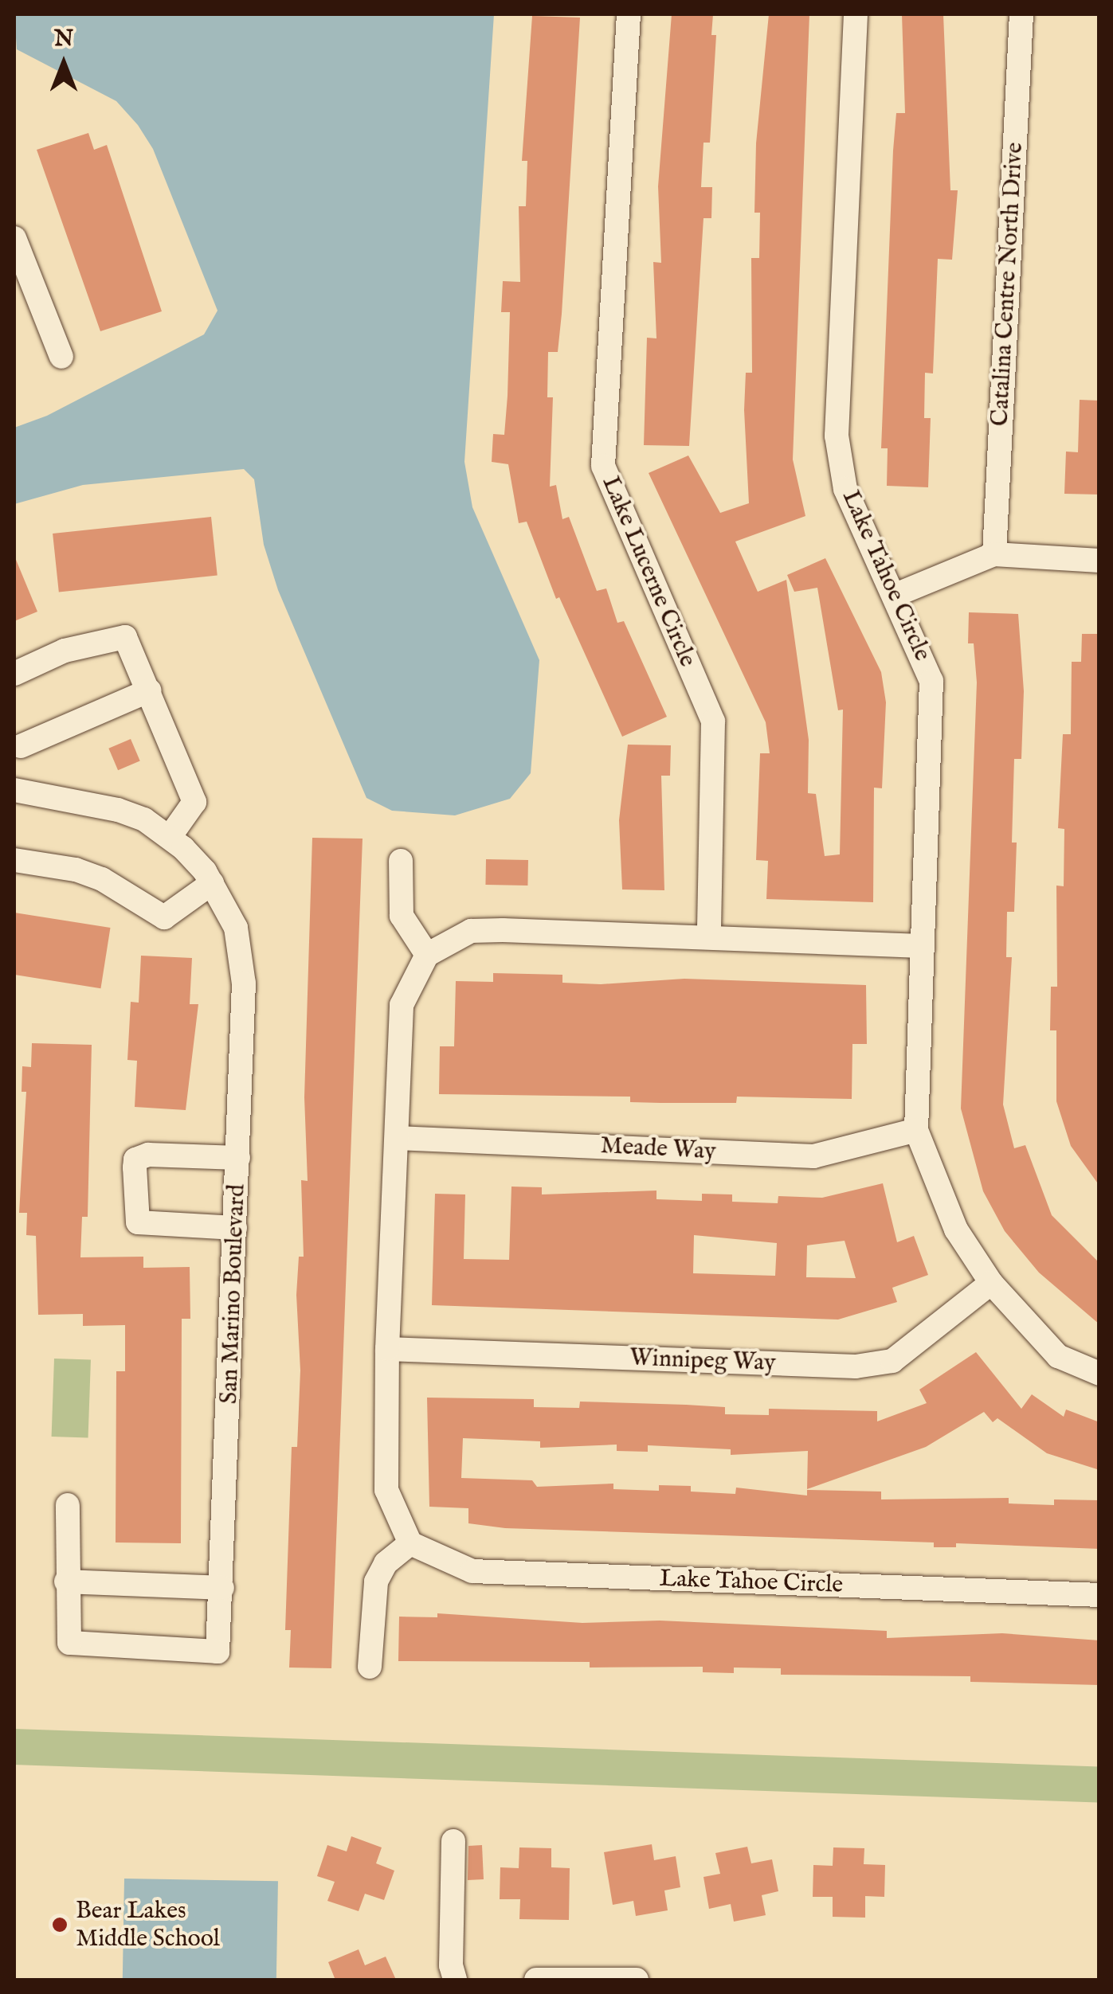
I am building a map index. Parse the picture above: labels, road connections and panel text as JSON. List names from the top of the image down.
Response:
{
  "streets": {
    "street": [
      "Catalina Centre North Drive",
      "Lake Lucerne Circle",
      "Lake Tahoe Circle",
      "Meade Way",
      "San Marino Boulevard",
      "Winnipeg Way"
    ]
  },
  "crossings": [
    ["Lake Tahoe Circle", "Meade Way"],
    ["Lake Tahoe Circle", "Winnipeg Way"]
  ],
  "places": ["Bear Lakes Middle School"],
  "north": "top"
}
